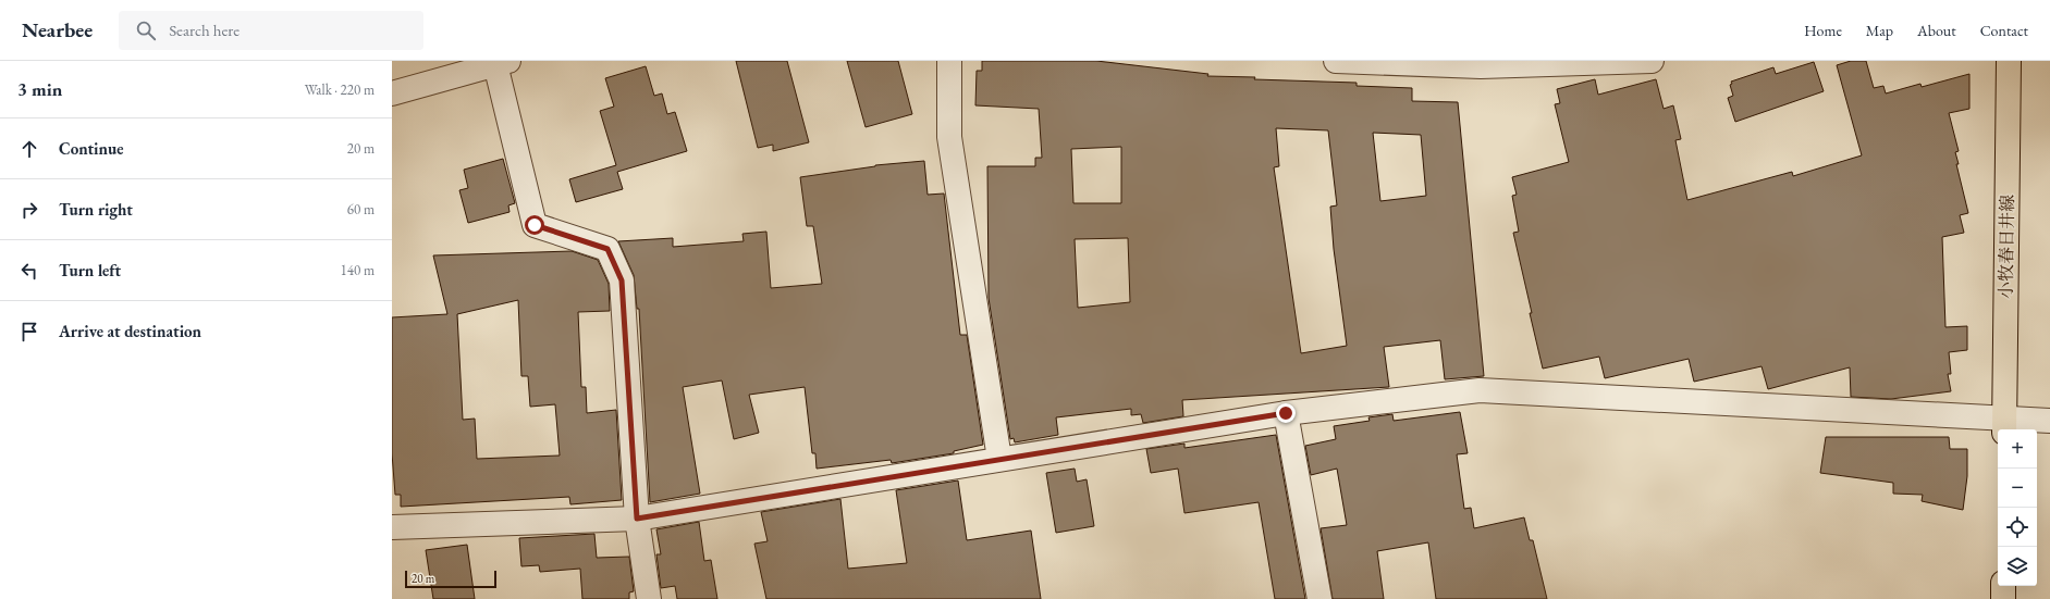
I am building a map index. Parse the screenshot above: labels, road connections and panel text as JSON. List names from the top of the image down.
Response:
{
  "streets": {
    "main road": ["小牧春日井線"]
  },
  "scale_bar": "20 m",
  "page": {
    "header": "Nearbee",
    "search": "Search here",
    "nav": [
      "Home",
      "Map",
      "About",
      "Contact"
    ],
    "heading": ["3 min", "Walk · 220 m"],
    "list": [
      ["Continue", "20 m"],
      ["Turn right", "60 m"],
      ["Turn left", "140 m"],
      "Arrive at destination"
    ],
    "map_buttons": ["+", "−"],
    "scale": "20 m"
  }
}
